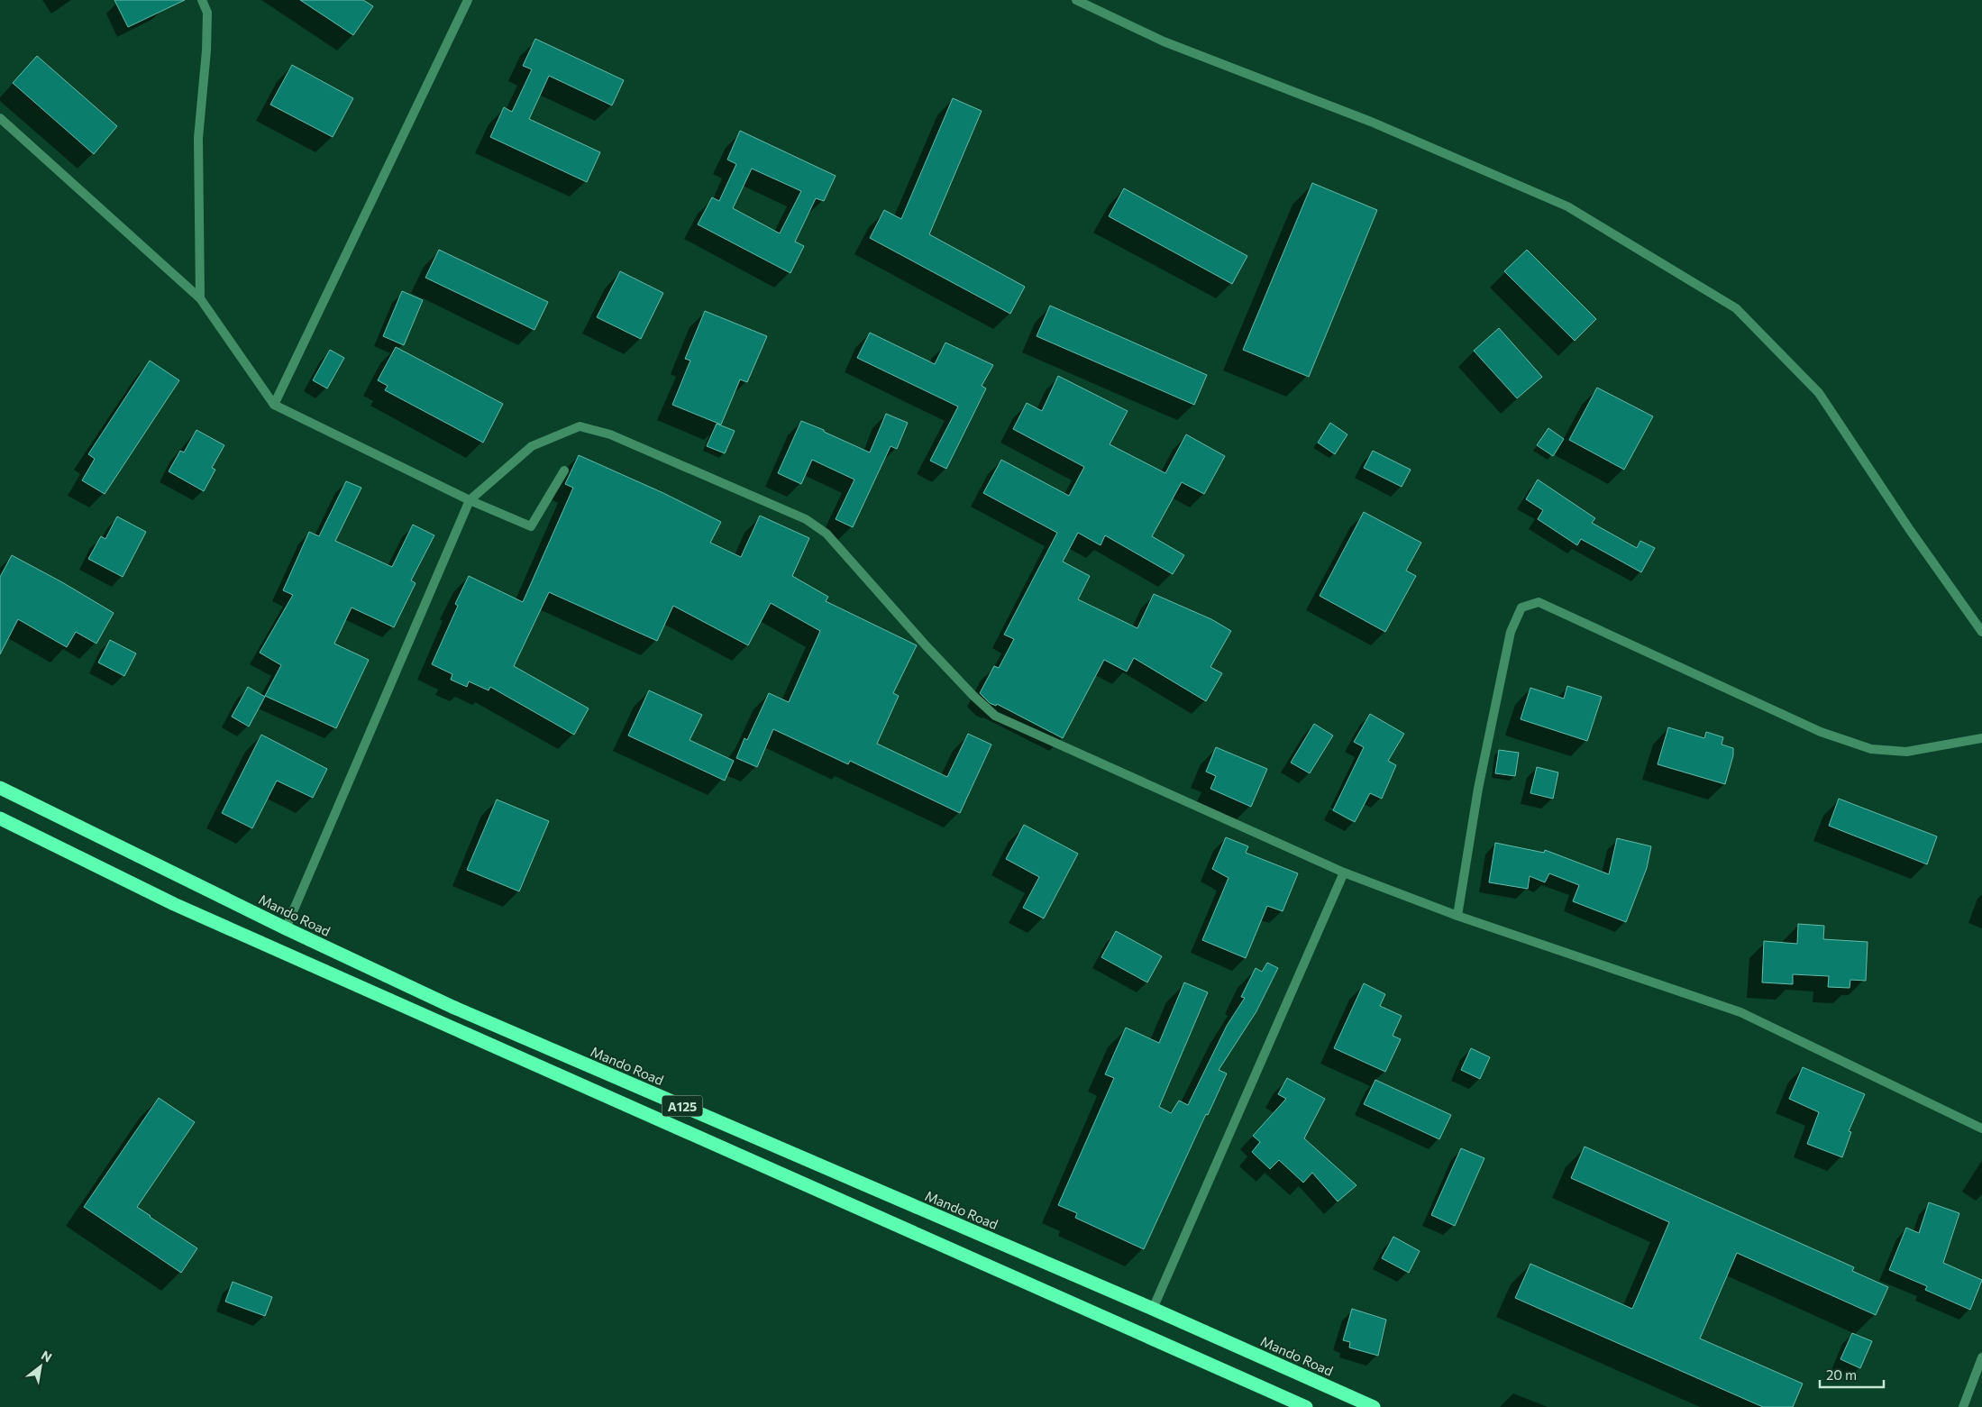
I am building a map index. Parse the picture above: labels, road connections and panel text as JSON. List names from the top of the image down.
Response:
{
  "streets": {
    "highway": ["Mando Road", "A125"]
  },
  "scale_bar": "20 m",
  "north": "top right"
}
